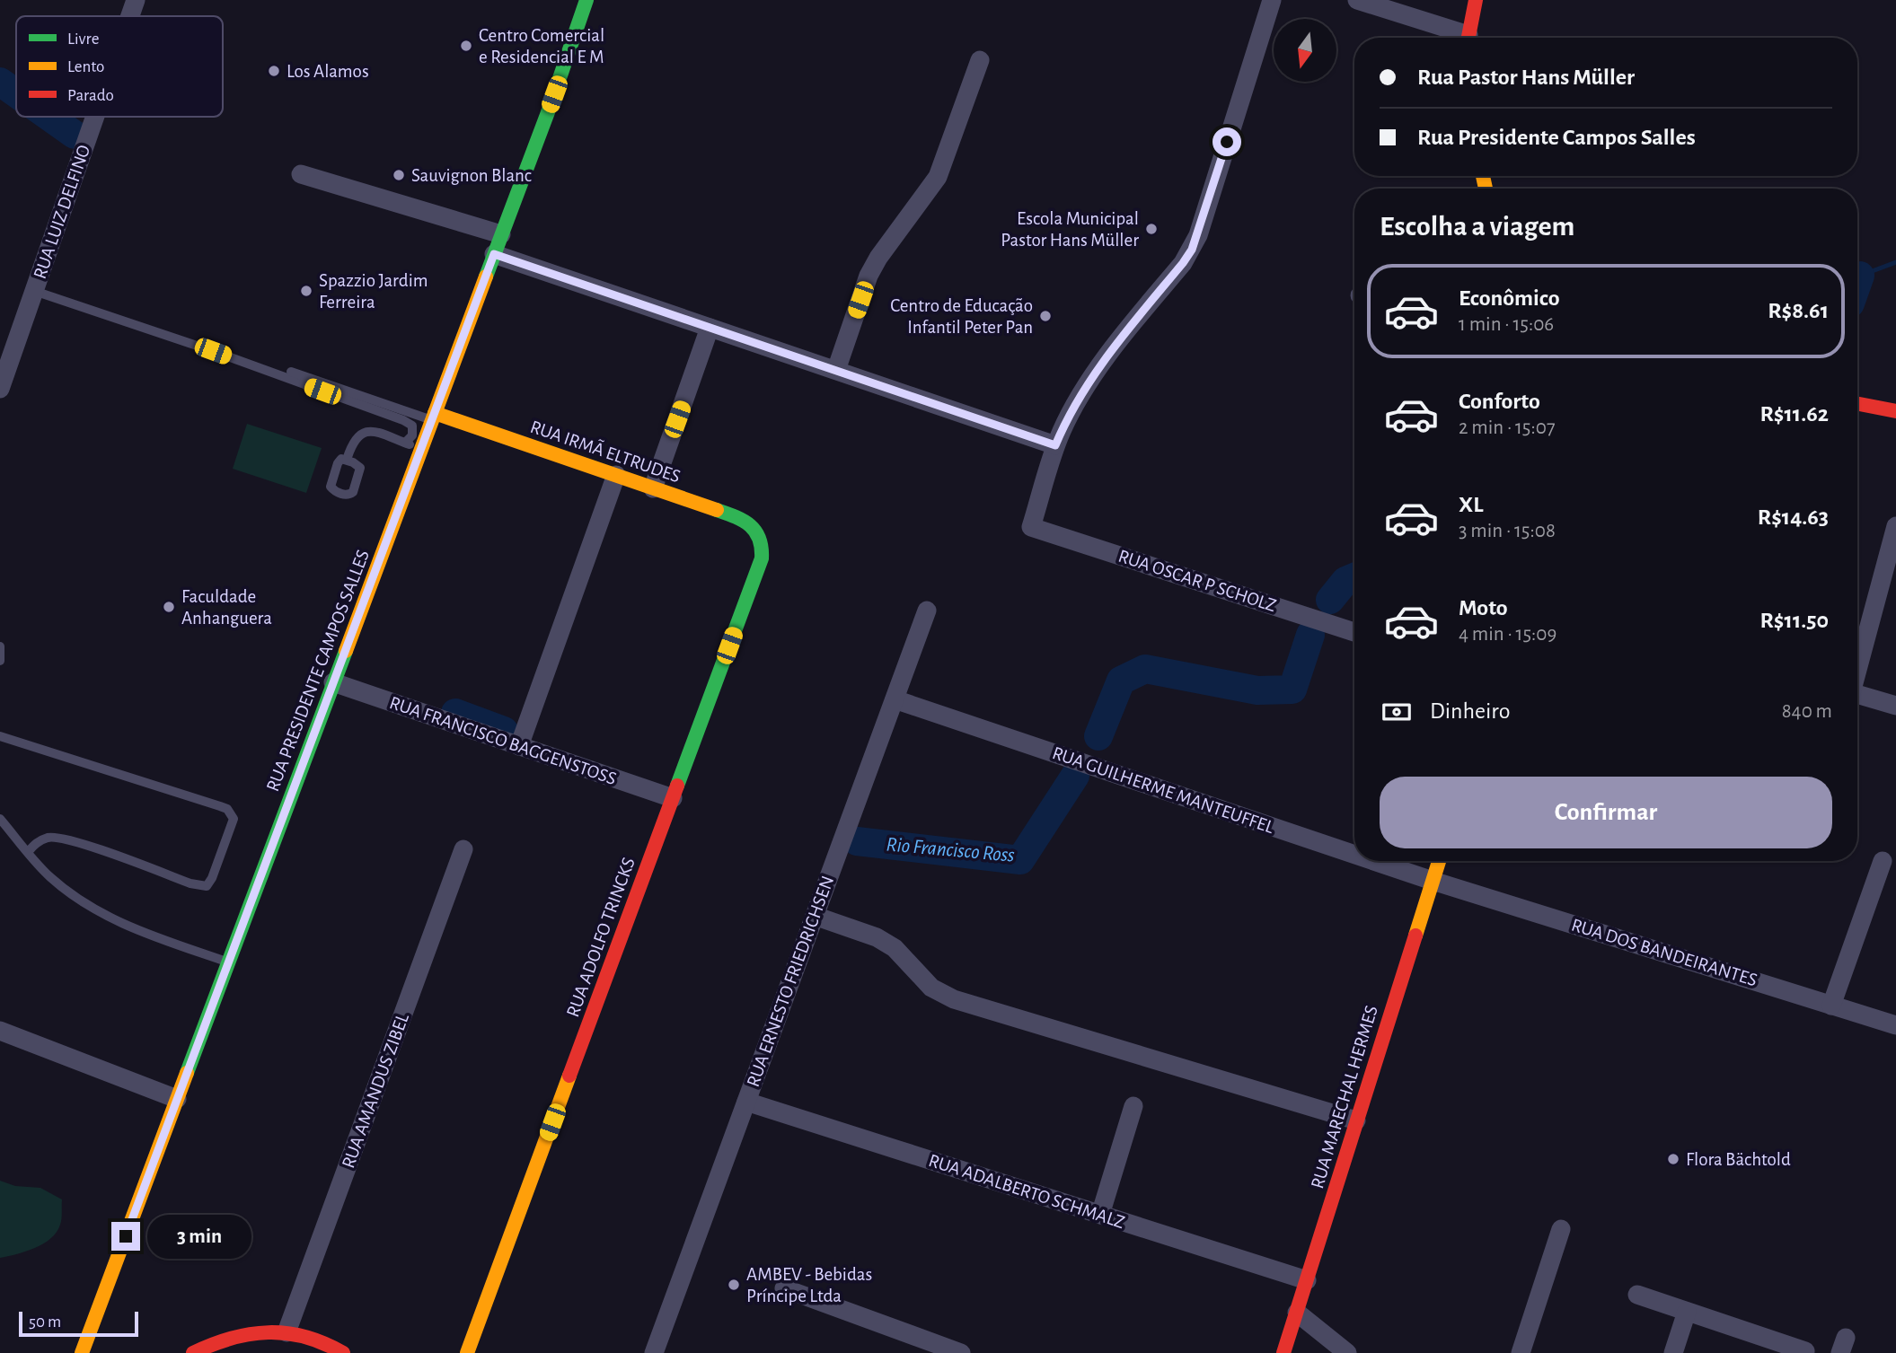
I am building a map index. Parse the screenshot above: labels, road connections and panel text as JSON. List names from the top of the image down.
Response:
{
  "streets": {
    "street": [
      "RUA LUIZ DELFINO",
      "RUA IRMÃ ELTRUDES",
      "RUA OSCAR P SCHOLZ",
      "RUA PRESIDENTE CAMPOS SALLES",
      "RUA FRANCISCO BAGGENSTOSS",
      "RUA GUILHERME MANTEUFFEL",
      "RUA ADOLFO TRINCKS",
      "RUA DOS BANDEIRANTES",
      "RUA ERNESTO FRIEDRICHSEN",
      "RUA AMANDUS ZIBEL",
      "RUA MARECHAL HERMES",
      "RUA ADALBERTO SCHMALZ"
    ]
  },
  "crossings": [
    ["RUA IRMÃ ELTRUDES", "RUA PRESIDENTE CAMPOS SALLES"],
    ["RUA IRMÃ ELTRUDES", "RUA ADOLFO TRINCKS"],
    ["RUA PRESIDENTE CAMPOS SALLES", "RUA FRANCISCO BAGGENSTOSS"],
    ["RUA FRANCISCO BAGGENSTOSS", "RUA ADOLFO TRINCKS"],
    ["RUA GUILHERME MANTEUFFEL", "RUA DOS BANDEIRANTES"],
    ["RUA GUILHERME MANTEUFFEL", "RUA ERNESTO FRIEDRICHSEN"],
    ["RUA GUILHERME MANTEUFFEL", "RUA MARECHAL HERMES"],
    ["RUA DOS BANDEIRANTES", "RUA MARECHAL HERMES"],
    ["RUA ERNESTO FRIEDRICHSEN", "RUA ADALBERTO SCHMALZ"],
    ["RUA MARECHAL HERMES", "RUA ADALBERTO SCHMALZ"]
  ],
  "water": ["Rio Francisco Ross"],
  "places": [
    "Centro Comercial e Residencial E M",
    "Los Alamos",
    "Sauvignon Blanc",
    "Escola Municipal Pastor Hans Müller",
    "Spazzio Jardim Ferreira",
    "Centro de Educação Infantil Peter Pan",
    "Faculdade Anhanguera",
    "Flora Bächtold",
    "AMBEV - Bebidas Príncipe Ltda"
  ],
  "legend": ["Livre", "Lento", "Parado"],
  "scale_bar": "50 m",
  "north": "bottom",
  "page": {
    "banner": ["Rua Pastor Hans Müller", "Rua Presidente Campos Salles"],
    "heading": "Escolha a viagem",
    "list": [
      {
        "name": "Econômico",
        "note": "1 min · 15:06",
        "value": "R$8.61"
      },
      {
        "name": "Conforto",
        "note": "2 min · 15:07",
        "value": "R$11.62"
      },
      {
        "name": "XL",
        "note": "3 min · 15:08",
        "value": "R$14.63"
      },
      {
        "name": "Moto",
        "note": "4 min · 15:09",
        "value": "R$11.50"
      }
    ],
    "pay": ["Dinheiro", "840 m"],
    "buttons": "Confirmar",
    "bubble": "3 min",
    "scale": "50 m"
  }
}
